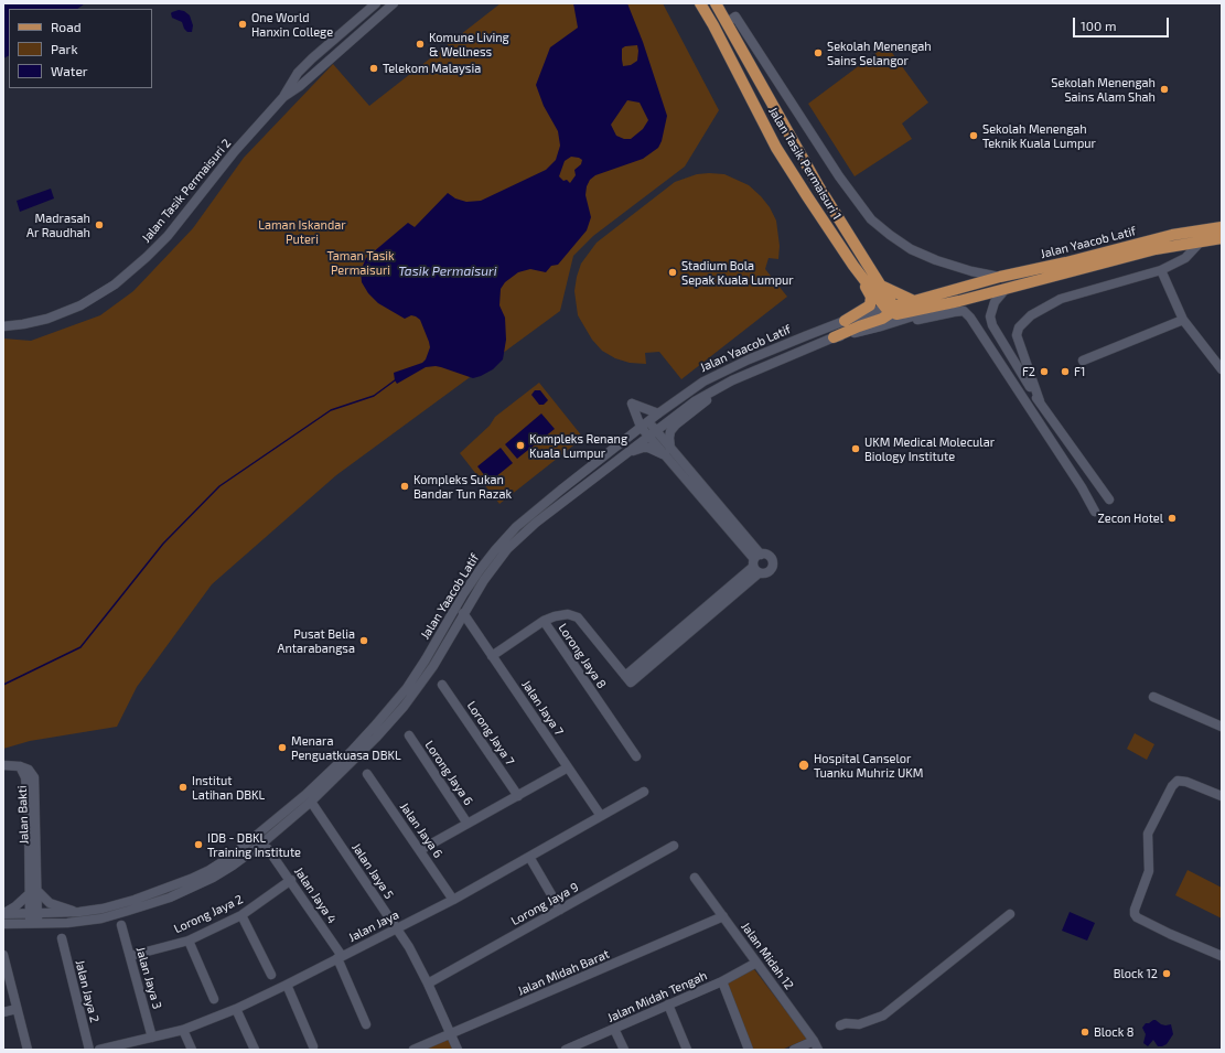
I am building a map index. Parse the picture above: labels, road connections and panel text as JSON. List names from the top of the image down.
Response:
{
  "streets": {
    "main road": ["Jalan Tasik Permaisuri 1", "Jalan Yaacob Latif"],
    "street": [
      "Jalan Tasik Permaisuri 2",
      "Lorong Jaya 8",
      "Jalan Jaya 7",
      "Lorong Jaya 7",
      "Lorong Jaya 6",
      "Jalan Bakti",
      "Jalan Jaya 6",
      "Jalan Jaya 5",
      "Jalan Jaya 4",
      "Lorong Jaya 9",
      "Lorong Jaya 2",
      "Jalan Jaya",
      "Jalan Midah 12",
      "Jalan Midah Barat",
      "Jalan Jaya 3",
      "Jalan Jaya 2",
      "Jalan Midah Tengah"
    ]
  },
  "crossings": [
    ["Jalan Tasik Permaisuri 1", "Jalan Yaacob Latif"],
    ["Jalan Yaacob Latif", "Jalan Jaya 7"],
    ["Jalan Yaacob Latif", "Jalan Bakti"],
    ["Jalan Yaacob Latif", "Jalan Jaya 5"],
    ["Lorong Jaya 8", "Jalan Jaya 7"],
    ["Jalan Jaya 7", "Jalan Jaya"],
    ["Jalan Jaya 6", "Jalan Jaya"],
    ["Jalan Jaya 5", "Lorong Jaya 9"],
    ["Jalan Jaya 5", "Jalan Jaya"],
    ["Jalan Jaya 5", "Jalan Midah Barat"],
    ["Jalan Jaya 4", "Lorong Jaya 2"],
    ["Jalan Jaya 4", "Jalan Jaya"],
    ["Lorong Jaya 2", "Jalan Jaya 3"],
    ["Jalan Jaya", "Jalan Jaya 3"],
    ["Jalan Midah 12", "Jalan Midah Barat"],
    ["Jalan Midah 12", "Jalan Midah Tengah"]
  ],
  "water": ["Tasik Permaisuri"],
  "parks": ["Laman Iskandar Puteri", "Taman Tasik Permaisuri"],
  "places": [
    "One World Hanxin College",
    "Komune Living & Wellness",
    "Sekolah Menengah Sains Selangor",
    "Telekom Malaysia",
    "Sekolah Menengah Sains Alam Shah",
    "Sekolah Menengah Teknik Kuala Lumpur",
    "Madrasah Ar Raudhah",
    "Stadium Bola Sepak Kuala Lumpur",
    "F2",
    "F1",
    "Kompleks Renang Kuala Lumpur",
    "UKM Medical Molecular Biology Institute",
    "Kompleks Sukan Bandar Tun Razak",
    "Zecon Hotel",
    "Pusat Belia Antarabangsa",
    "Menara Penguatkuasa DBKL",
    "Hospital Canselor Tuanku Muhriz UKM",
    "Institut Latihan DBKL",
    "IDB - DBKL Training Institute",
    "Block 12",
    "Block 8"
  ],
  "legend": ["Road", "Park", "Water"],
  "scale_bar": "100 m"
}
